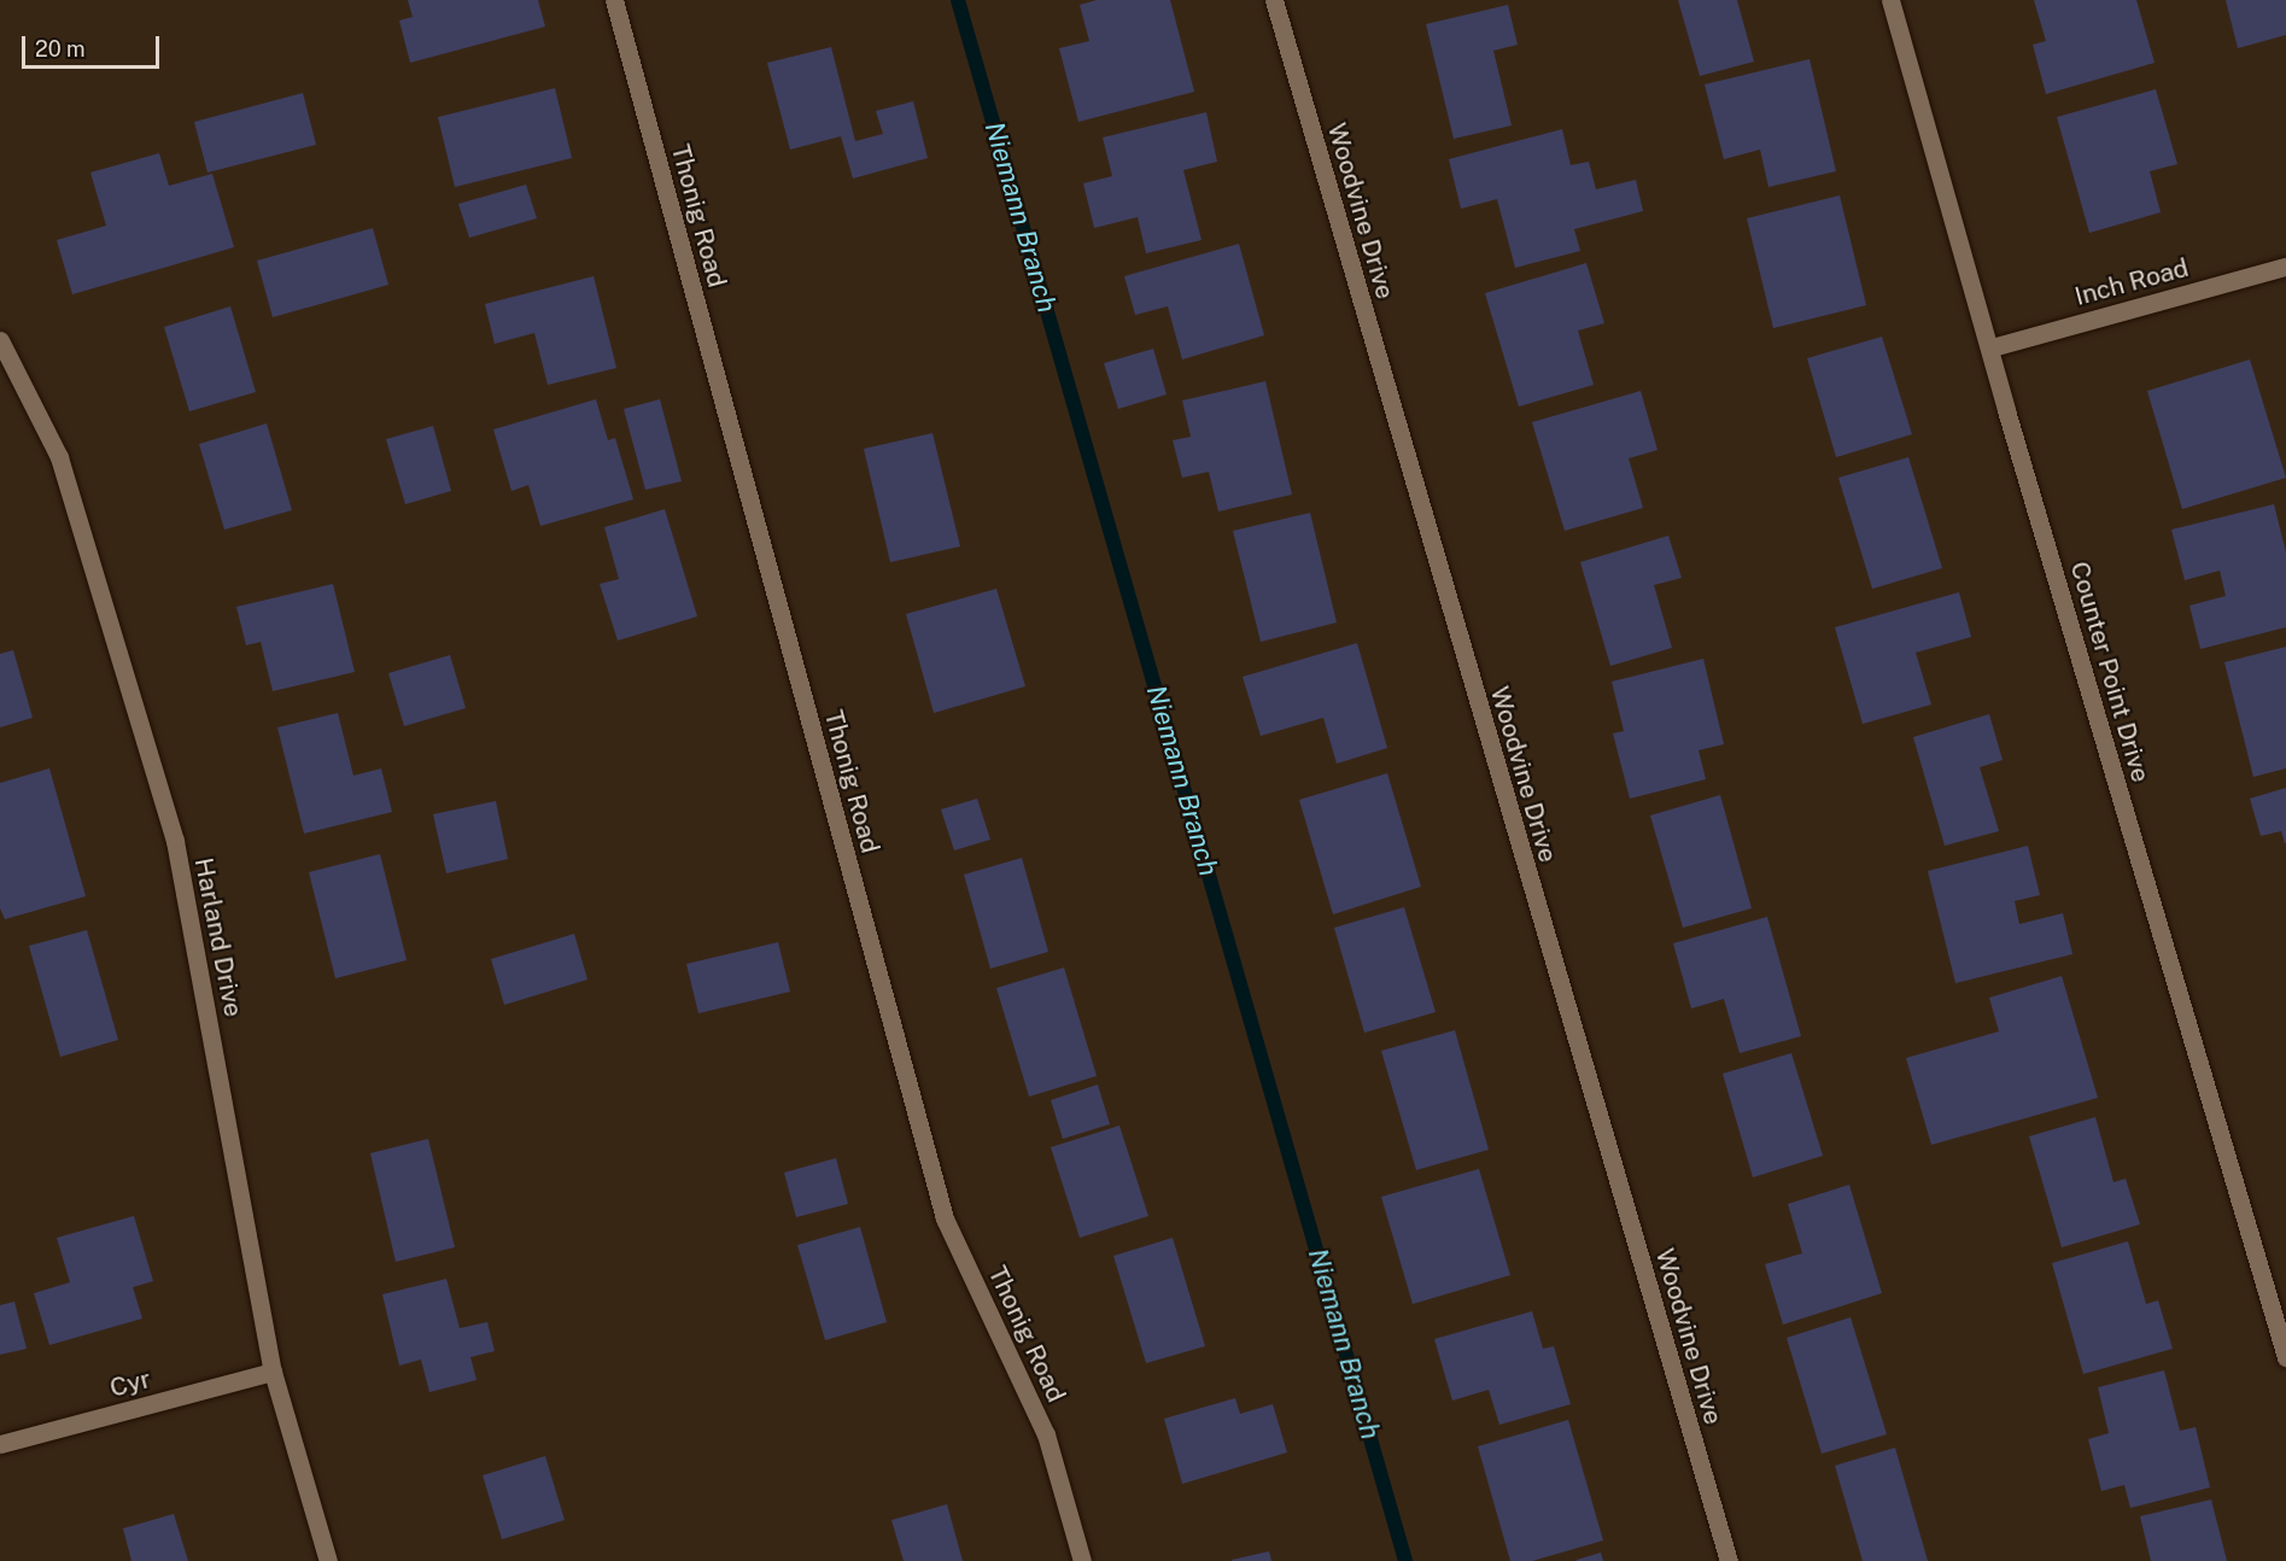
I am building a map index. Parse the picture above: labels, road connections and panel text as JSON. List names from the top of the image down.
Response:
{
  "streets": {
    "street": [
      "Woodvine Drive",
      "Thonig Road",
      "Inch Road",
      "Counter Point Drive",
      "Harland Drive",
      "Cyr"
    ]
  },
  "crossings": [
    ["Inch Road", "Counter Point Drive"],
    ["Harland Drive", "Cyr"]
  ],
  "water": ["Niemann Branch"],
  "scale_bar": "20 m"
}
